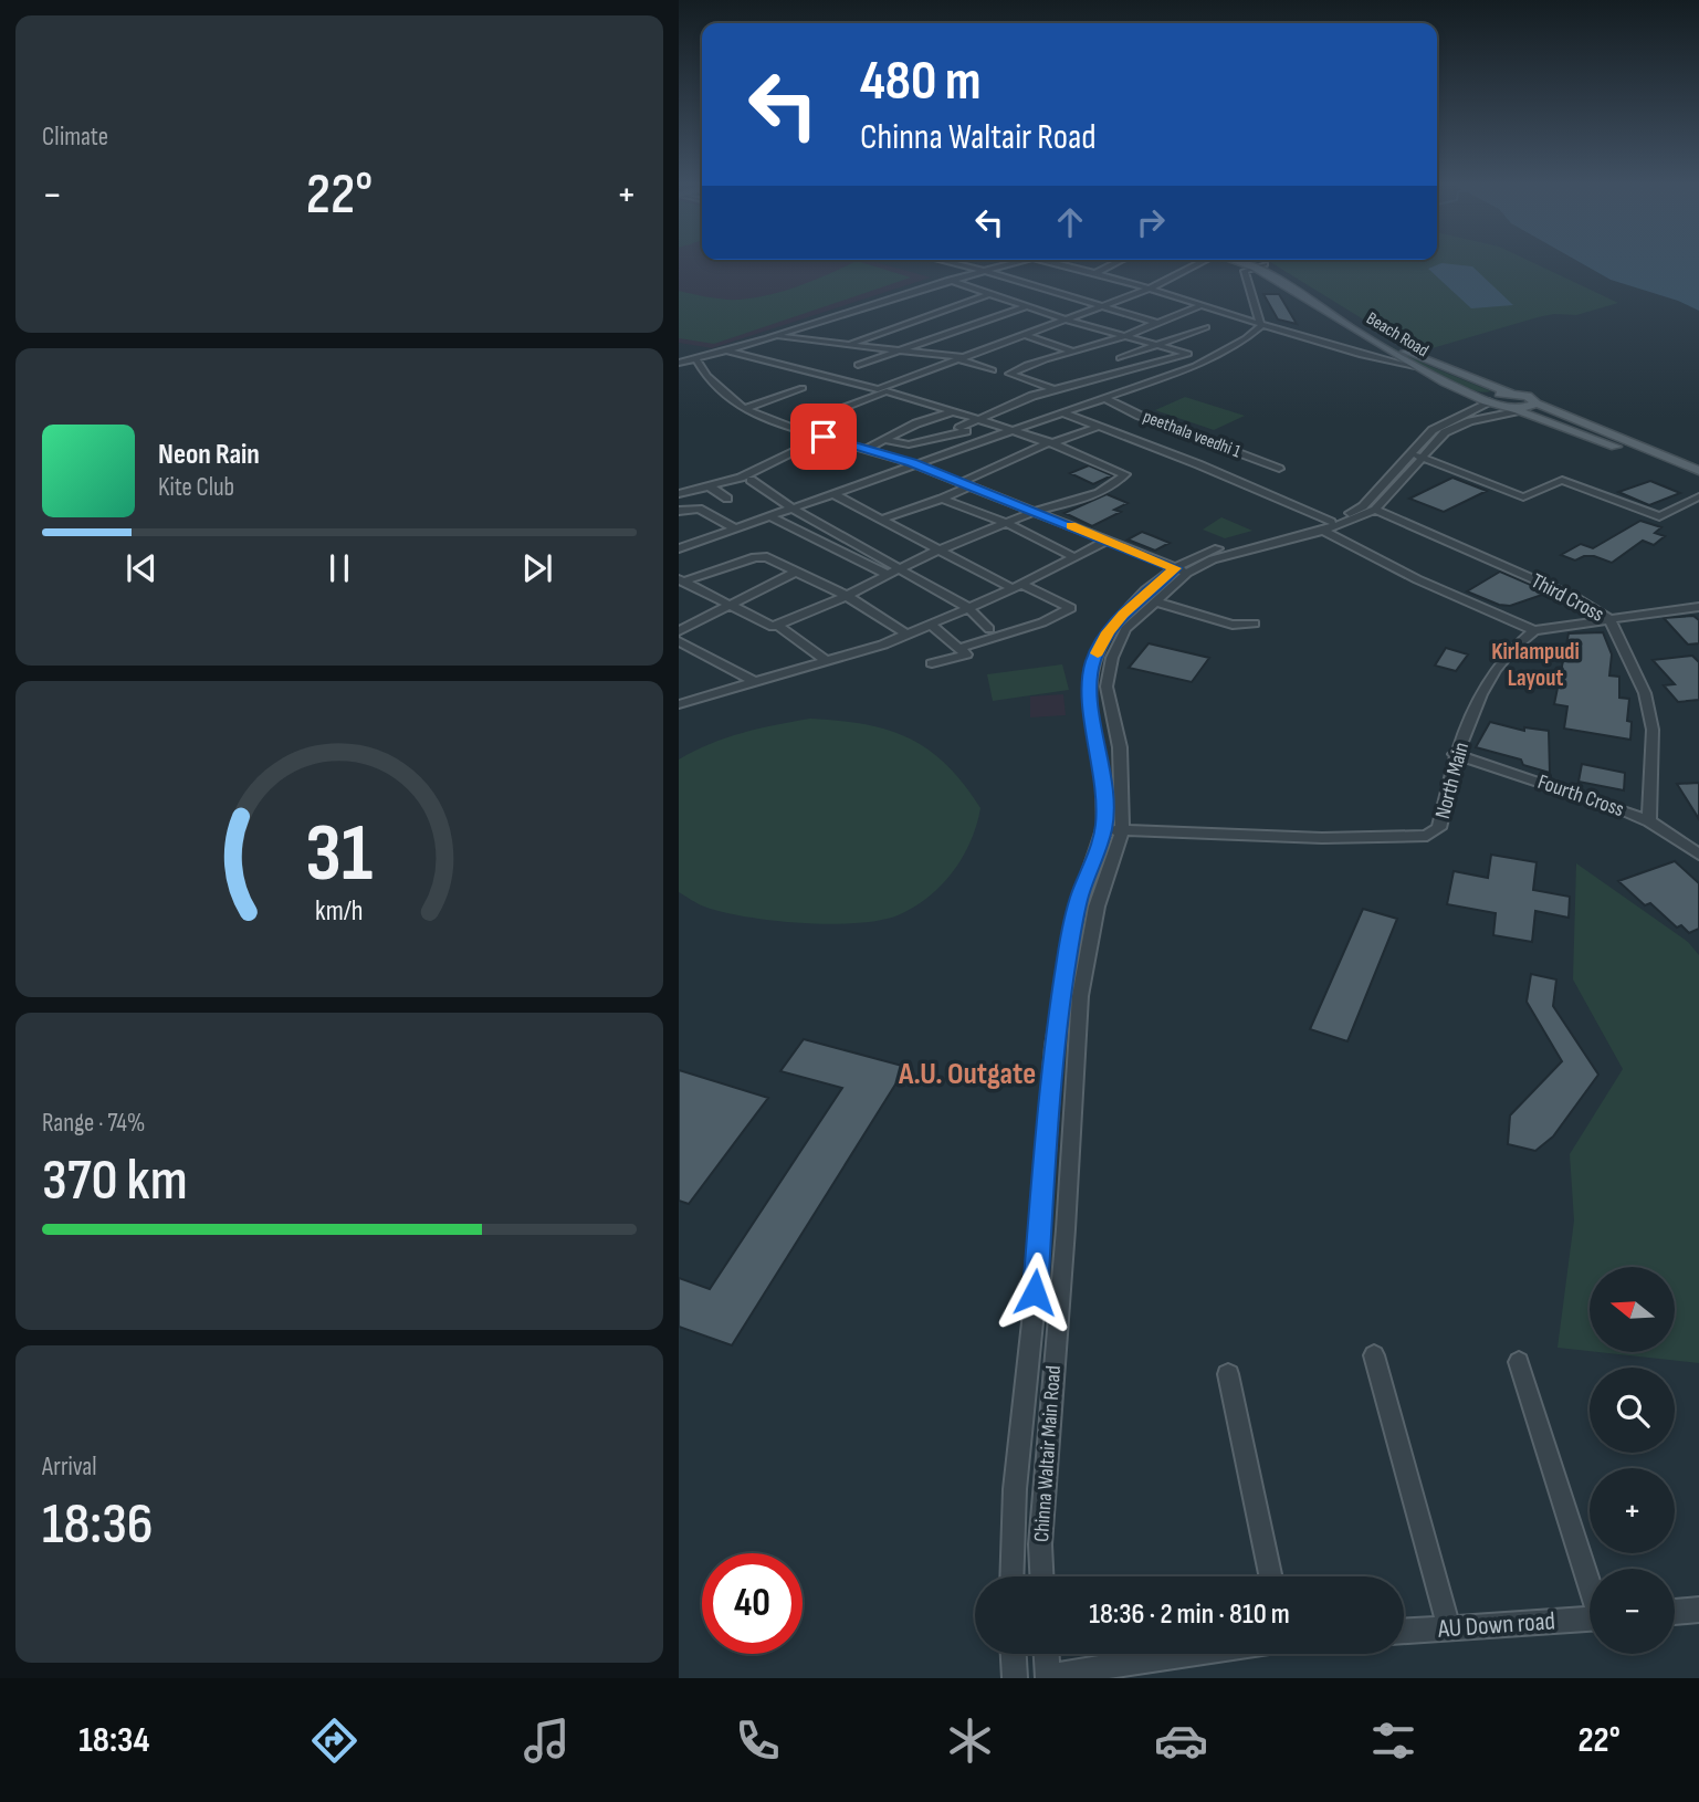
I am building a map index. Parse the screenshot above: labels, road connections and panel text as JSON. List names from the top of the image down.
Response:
{
  "streets": {
    "main road": ["Beach Road"],
    "street": [
      "peethala veedhi 1",
      "Third Cross",
      "North Main",
      "Fourth Cross",
      "Chinna Waltair Main Road",
      "AU Down road"
    ]
  },
  "crossings": [
    ["Beach Road", "Chinna Waltair Main Road"],
    ["Third Cross", "Fourth Cross"],
    ["Third Cross", "Chinna Waltair Main Road"],
    ["North Main", "Fourth Cross"],
    ["North Main", "Chinna Waltair Main Road"]
  ],
  "districts": ["Kirlampudi Layout", "A.U. Outgate"],
  "north": "left",
  "page": {
    "tile": [
      "Climate",
      ["Range · 74%", "370 km"],
      ["Arrival", "18:36"]
    ],
    "turn": ["480 m", "Chinna Waltair Road"],
    "heat": ["−", "22°", "+"],
    "song": ["Neon Rain", "Kite Club"],
    "map_buttons": ["+", "−"],
    "limit": "40",
    "trip": "18:36 · 2 min · 810 m",
    "tabs": ["18:34", "22°"],
    "gauge": ["31", "km/h"]
  }
}
